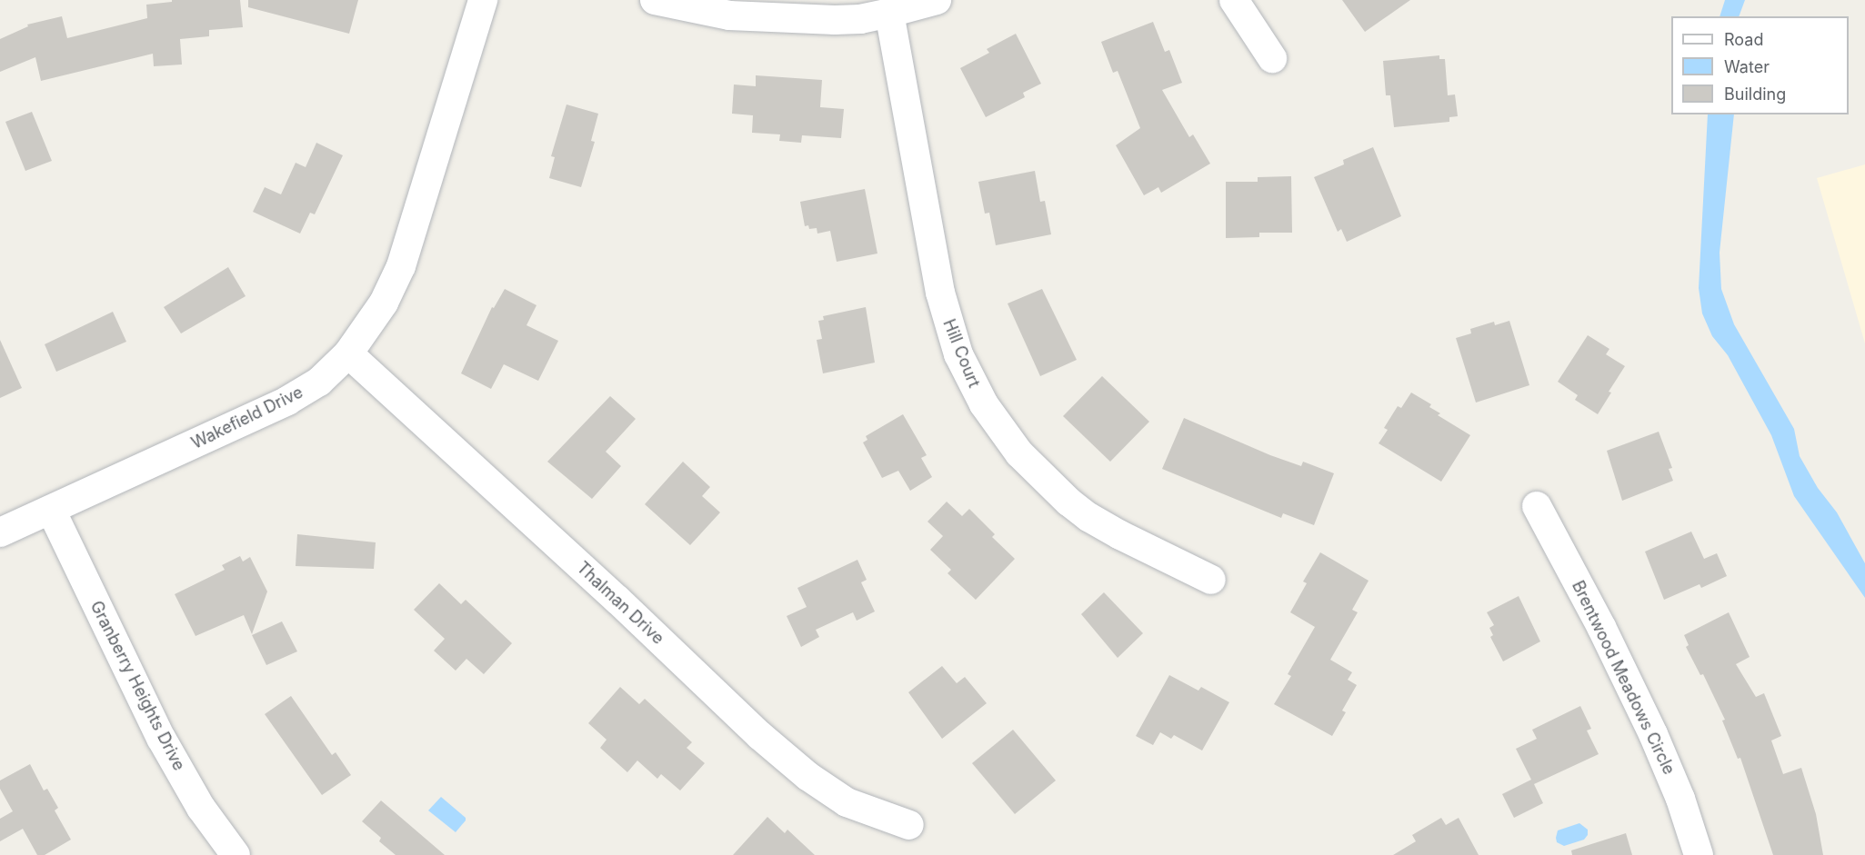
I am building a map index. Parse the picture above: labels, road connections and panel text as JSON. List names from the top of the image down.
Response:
{
  "streets": {
    "street": [
      "Hill Court",
      "Wakefield Drive",
      "Thalman Drive",
      "Brentwood Meadows Circle",
      "Granberry Heights Drive"
    ]
  },
  "crossings": [
    ["Wakefield Drive", "Thalman Drive"],
    ["Wakefield Drive", "Granberry Heights Drive"]
  ],
  "legend": ["Road", "Water", "Building"]
}
